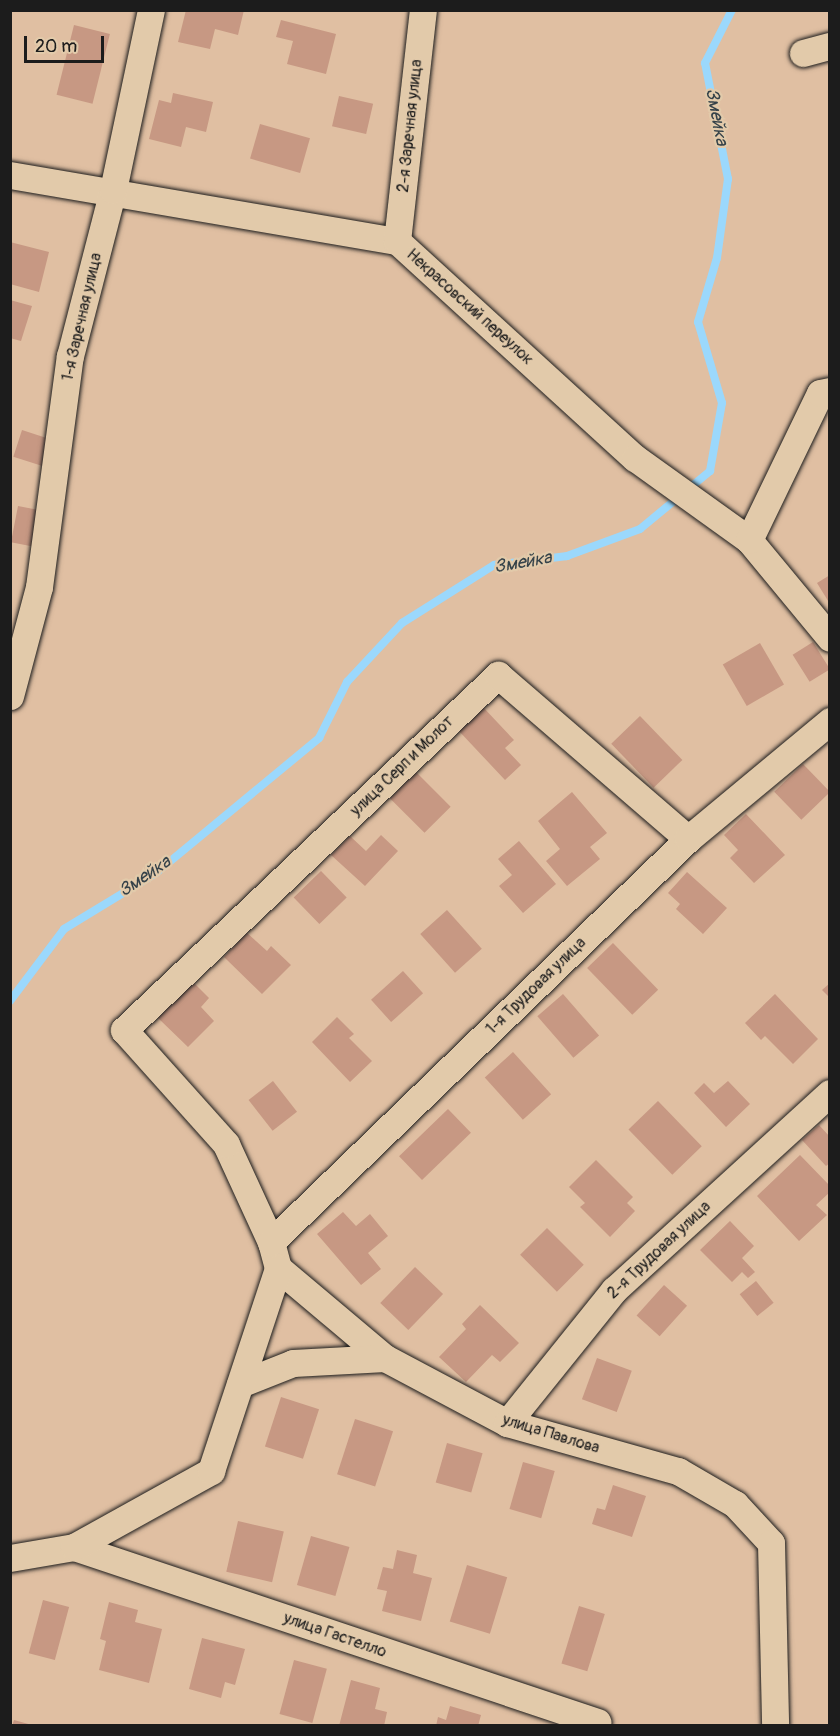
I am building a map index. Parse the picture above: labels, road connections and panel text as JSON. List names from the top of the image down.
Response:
{
  "streets": {
    "street": [
      "2-я Заречная улица",
      "Некрасовский переулок",
      "1-я Заречная улица",
      "улица Серп и Молот",
      "1-я Трудовая улица",
      "2-я Трудовая улица",
      "улица Павлова",
      "улица Гастелло"
    ]
  },
  "crossings": [
    ["2-я Заречная улица", "Некрасовский переулок"],
    ["Некрасовский переулок", "1-я Заречная улица"],
    ["улица Серп и Молот", "1-я Трудовая улица"],
    ["2-я Трудовая улица", "улица Павлова"]
  ],
  "water": ["Змейка"],
  "scale_bar": "20 m"
}
